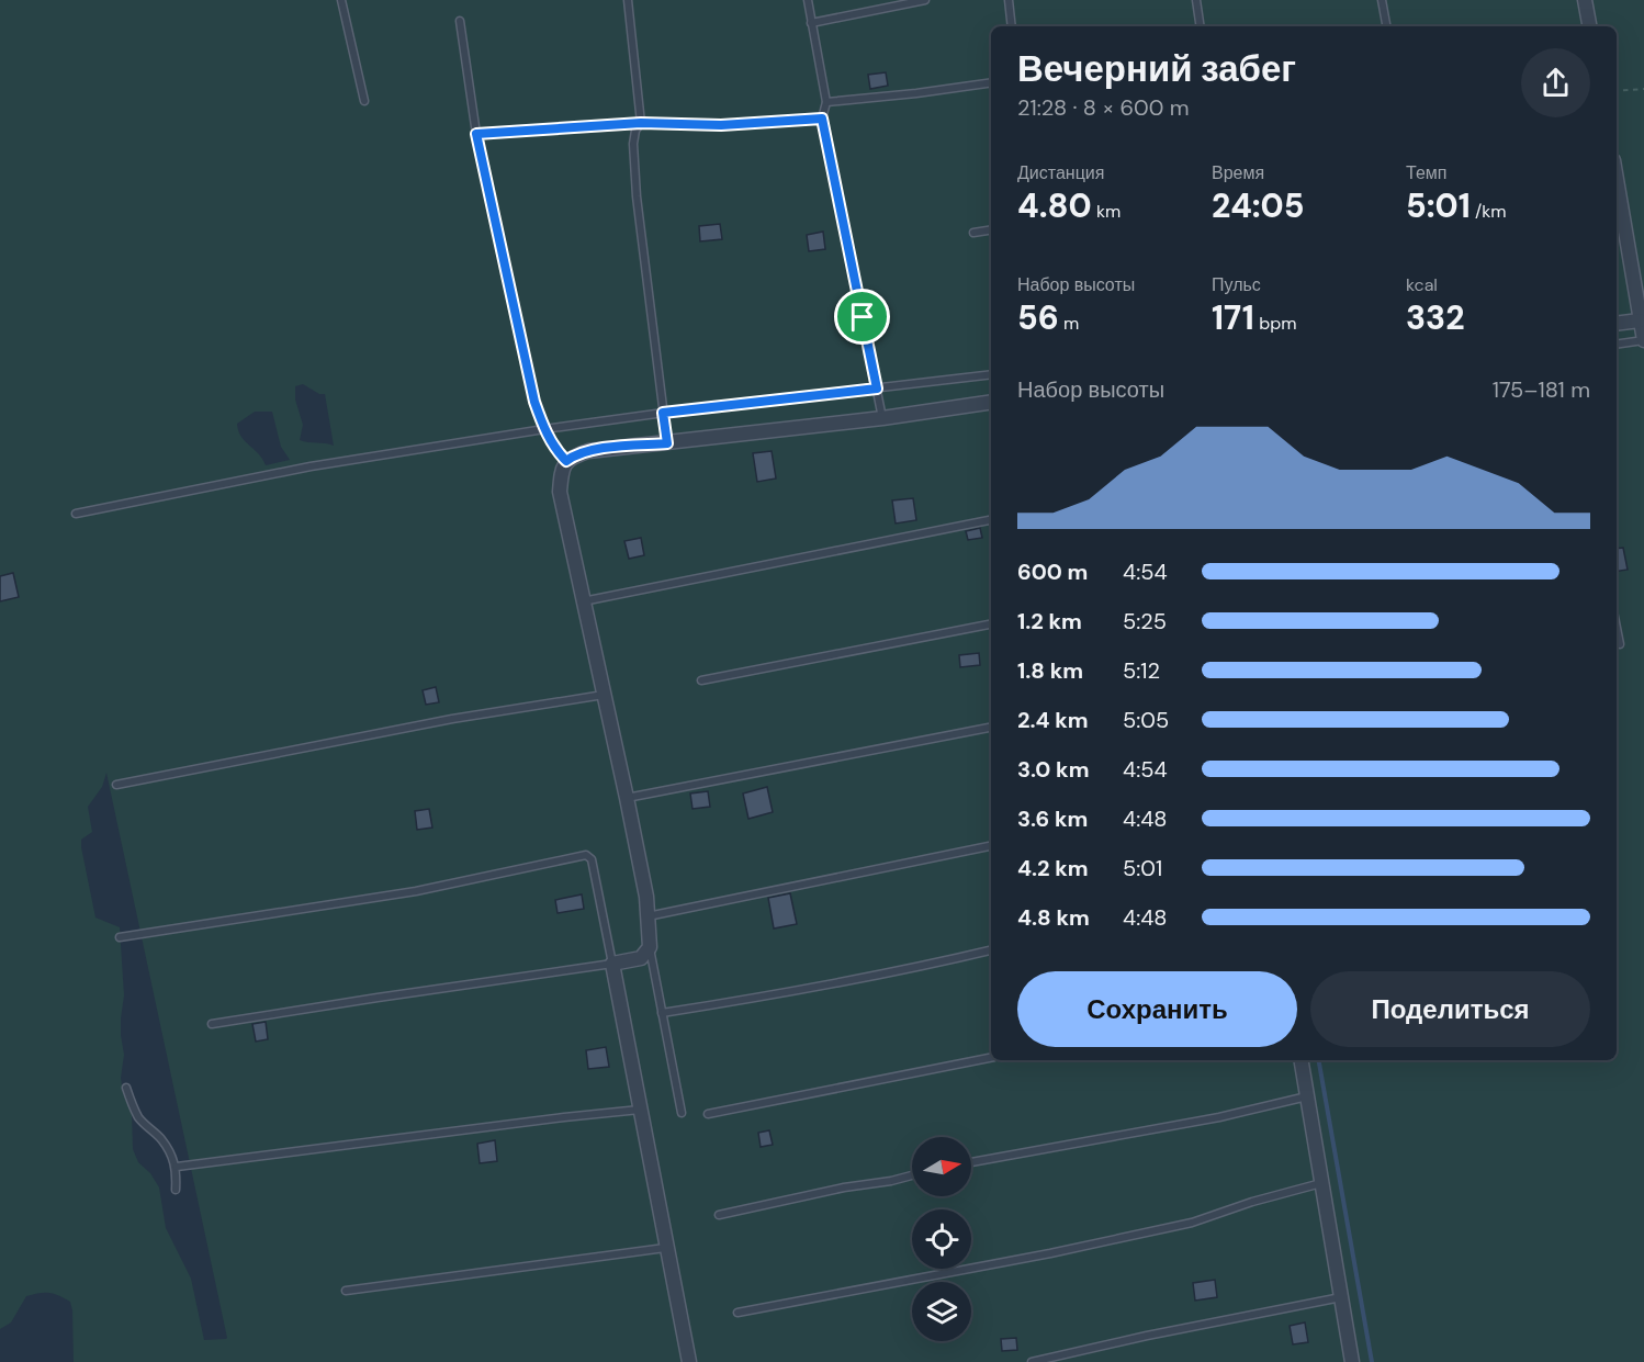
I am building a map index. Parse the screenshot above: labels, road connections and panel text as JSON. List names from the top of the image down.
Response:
{
  "north": "right",
  "page": {
    "heading": ["Вечерний забег", "21:28 · 8 × 600 m"],
    "stats": [
      ["Дистанция", "4.80 km"],
      ["Время", "24:05"],
      ["Темп", "5:01 /km"],
      ["Набор высоты", "56 m"],
      ["Пульс", "171 bpm"],
      ["kcal", "332"]
    ],
    "chart": ["Набор высоты", "175–181 m"],
    "list": [
      {
        "name": "600 m",
        "note": "4:54"
      },
      {
        "name": "1.2 km",
        "note": "5:25"
      },
      {
        "name": "1.8 km",
        "note": "5:12"
      },
      {
        "name": "2.4 km",
        "note": "5:05"
      },
      {
        "name": "3.0 km",
        "note": "4:54"
      },
      {
        "name": "3.6 km",
        "note": "4:48"
      },
      {
        "name": "4.2 km",
        "note": "5:01"
      },
      {
        "name": "4.8 km",
        "note": "4:48"
      }
    ],
    "buttons": ["Сохранить", "Поделиться"]
  }
}
